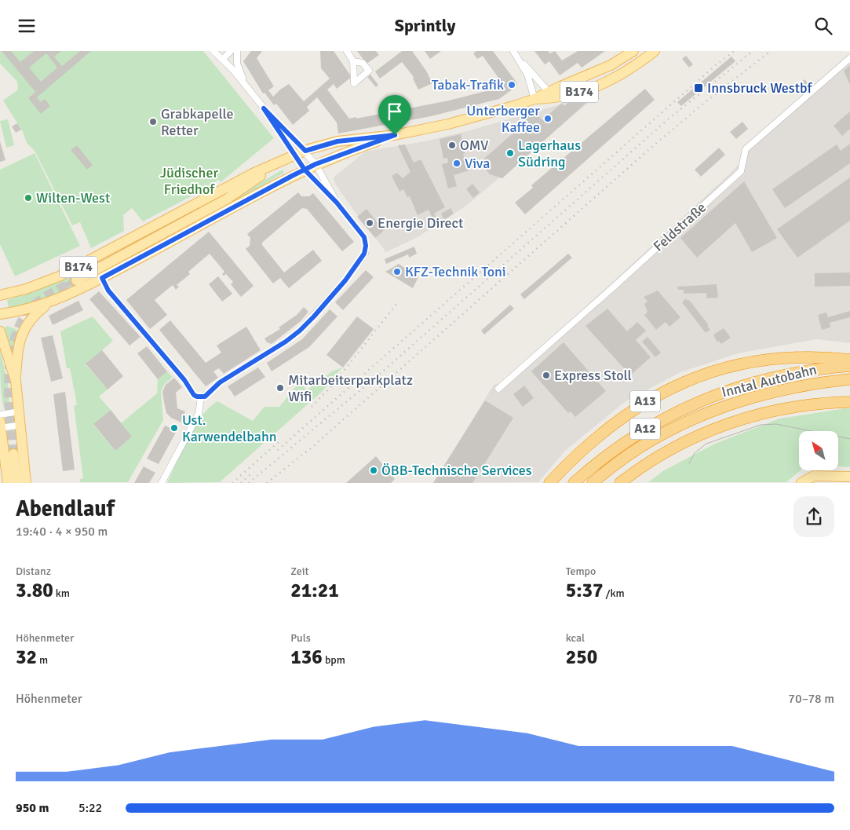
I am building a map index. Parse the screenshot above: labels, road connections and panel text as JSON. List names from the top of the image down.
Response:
{
  "streets": {
    "highway": ["Inntal Autobahn", "A13", "A12"],
    "main road": ["B174"],
    "street": ["Feldstraße"]
  },
  "parks": ["Jüdischer Friedhof"],
  "places": {
    "other": [
      "Tabak-Trafik",
      "Unterberger Kaffee",
      "Grabkapelle Retter",
      "OMV",
      "Lagerhaus Südring",
      "Viva",
      "Wilten-West",
      "Energie Direct",
      "KFZ-Technik Toni",
      "Express Stoll",
      "Mitarbeiterparkplatz Wifi",
      "Ust. Karwendelbahn",
      "ÖBB-Technische Services"
    ],
    "transit": ["Innsbruck Westbf"]
  },
  "north": "top left",
  "page": {
    "header": "Sprintly",
    "heading": ["Abendlauf", "19:40 · 4 × 950 m"],
    "stats": [
      ["Distanz", "3.80 km"],
      ["Zeit", "21:21"],
      ["Tempo", "5:37 /km"],
      ["Höhenmeter", "32 m"],
      ["Puls", "136 bpm"],
      ["kcal", "250"]
    ],
    "chart": ["Höhenmeter", "70–78 m"],
    "list": [
      {
        "name": "950 m",
        "note": "5:22"
      }
    ]
  }
}
